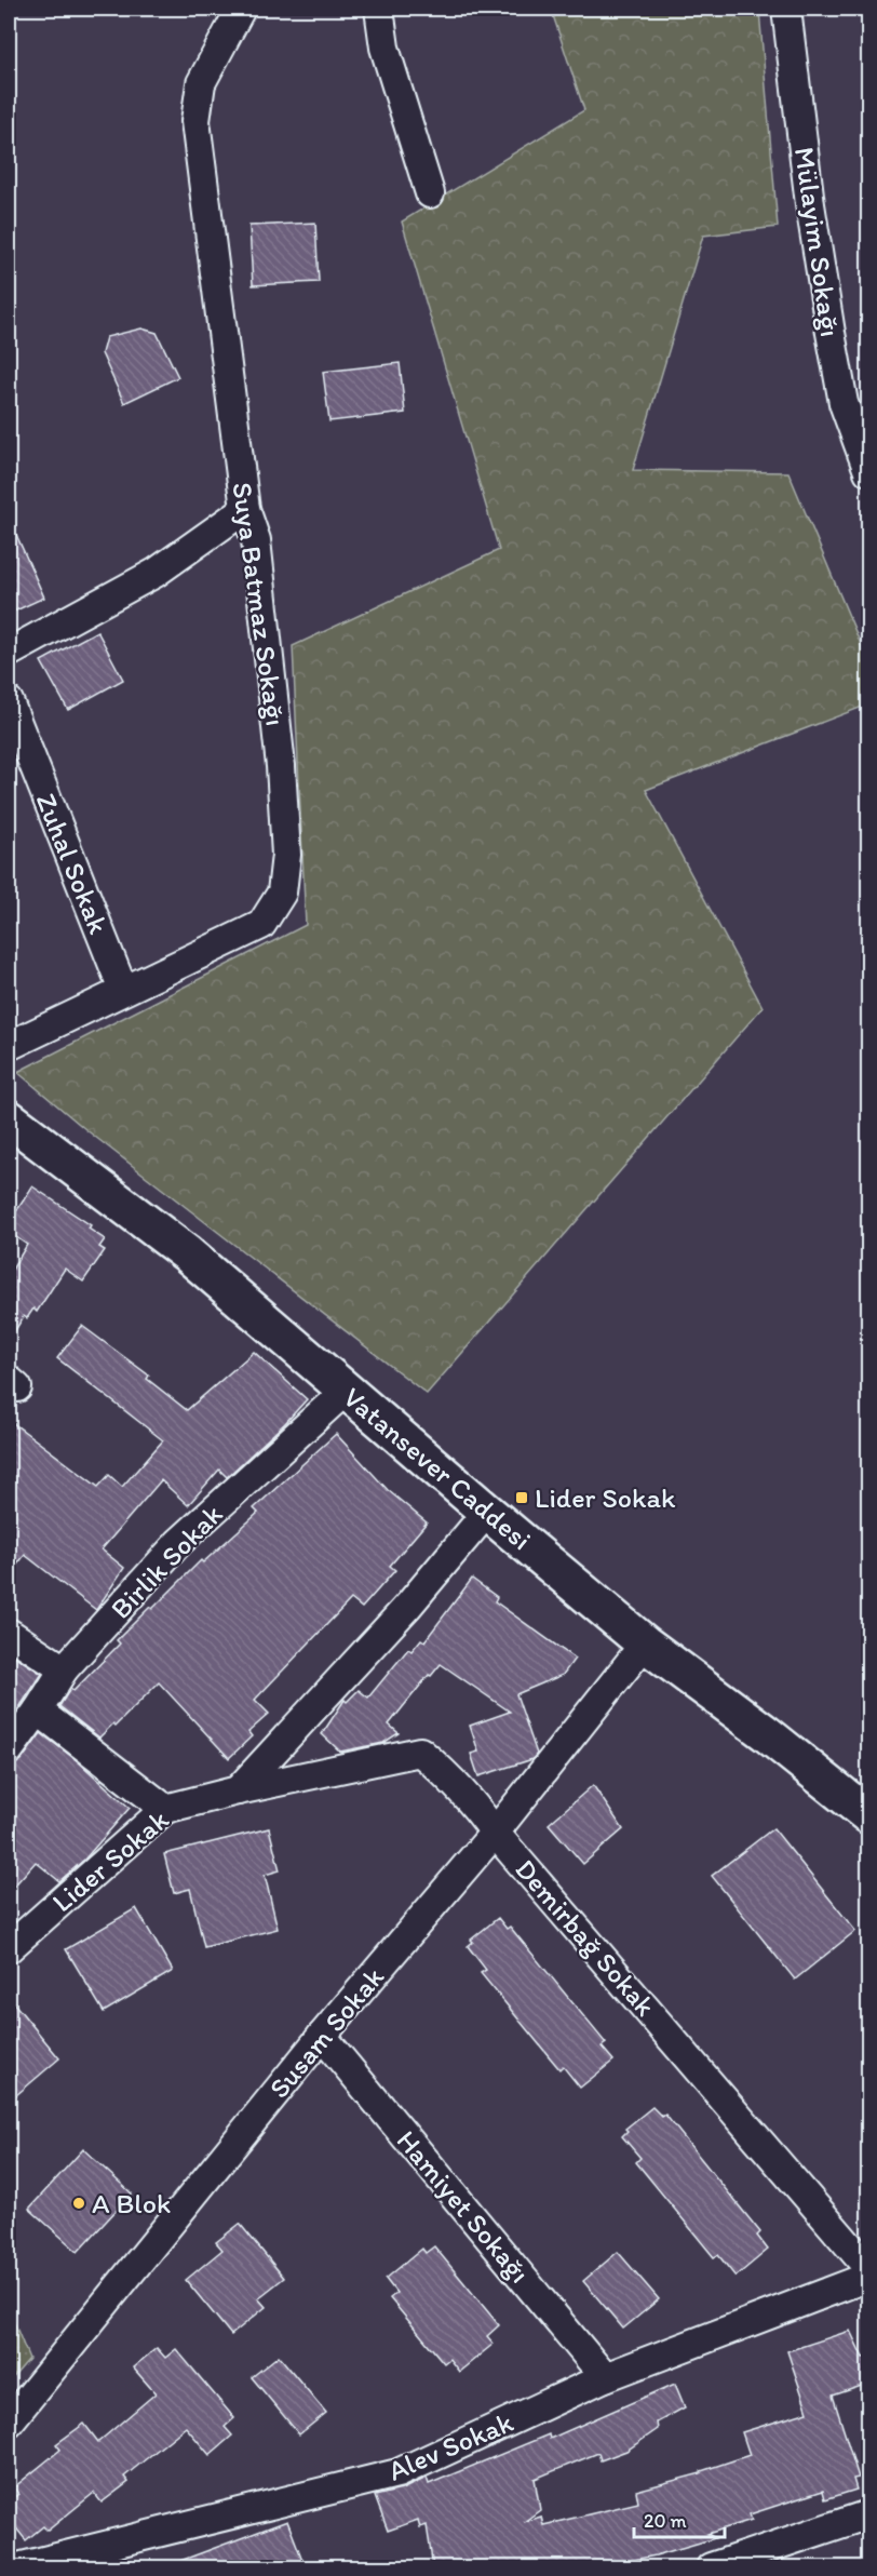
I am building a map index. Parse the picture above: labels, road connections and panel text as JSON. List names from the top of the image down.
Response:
{
  "streets": {
    "main road": ["Vatansever Caddesi"],
    "street": [
      "Mülayim Sokağı",
      "Suya Batmaz Sokağı",
      "Zuhal Sokak",
      "Birlik Sokak",
      "Lider Sokak",
      "Demirbağ Sokak",
      "Susam Sokak",
      "Hamiyet Sokağı",
      "Alev Sokak"
    ]
  },
  "crossings": [
    ["Suya Batmaz Sokağı", "Zuhal Sokak"],
    ["Vatansever Caddesi", "Birlik Sokak"],
    ["Vatansever Caddesi", "Susam Sokak"],
    ["Lider Sokak", "Demirbağ Sokak"],
    ["Demirbağ Sokak", "Susam Sokak"],
    ["Susam Sokak", "Hamiyet Sokağı"],
    ["Hamiyet Sokağı", "Alev Sokak"]
  ],
  "places": {
    "transit": ["Lider Sokak"],
    "other": ["A Blok"]
  },
  "scale_bar": "20 m"
}
